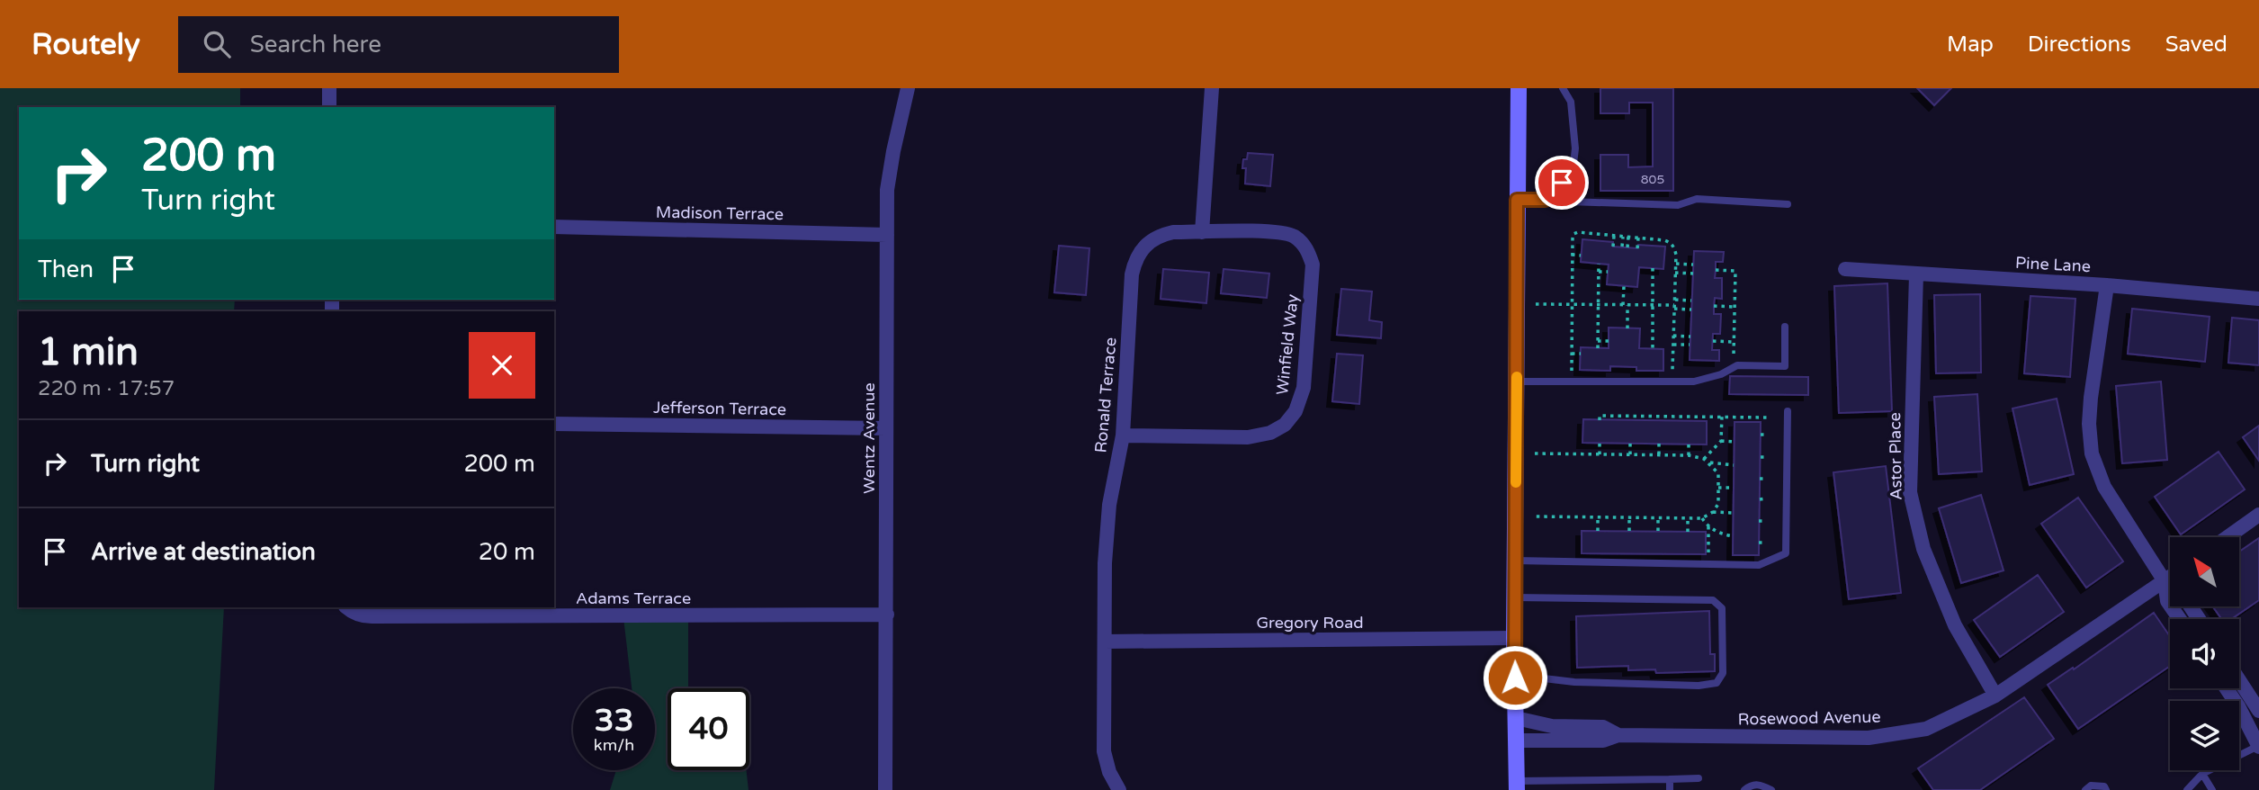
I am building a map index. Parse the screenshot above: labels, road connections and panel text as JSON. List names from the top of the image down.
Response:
{
  "streets": {
    "street": [
      "Madison Terrace",
      "Pine Lane",
      "Winfield Way",
      "Ronald Terrace",
      "Jefferson Terrace",
      "Wentz Avenue",
      "Astor Place",
      "Adams Terrace",
      "Gregory Road",
      "Rosewood Avenue"
    ]
  },
  "crossings": [
    ["Madison Terrace", "Wentz Avenue"],
    ["Pine Lane", "Astor Place"],
    ["Winfield Way", "Ronald Terrace"],
    ["Ronald Terrace", "Gregory Road"],
    ["Jefferson Terrace", "Wentz Avenue"],
    ["Wentz Avenue", "Adams Terrace"],
    ["Astor Place", "Rosewood Avenue"]
  ],
  "house_numbers": ["805"],
  "north": "top left",
  "page": {
    "header": "Routely",
    "search": "Search here",
    "nav": ["Map", "Directions", "Saved"],
    "turn": ["200 m", "Turn right"],
    "then": "Then",
    "heading": ["1 min", "220 m · 17:57"],
    "list": [
      {
        "name": "Turn right",
        "value": "200 m"
      },
      {
        "name": "Arrive at destination",
        "value": "20 m"
      }
    ],
    "speed": "33 km/h",
    "limit": "40"
  }
}
